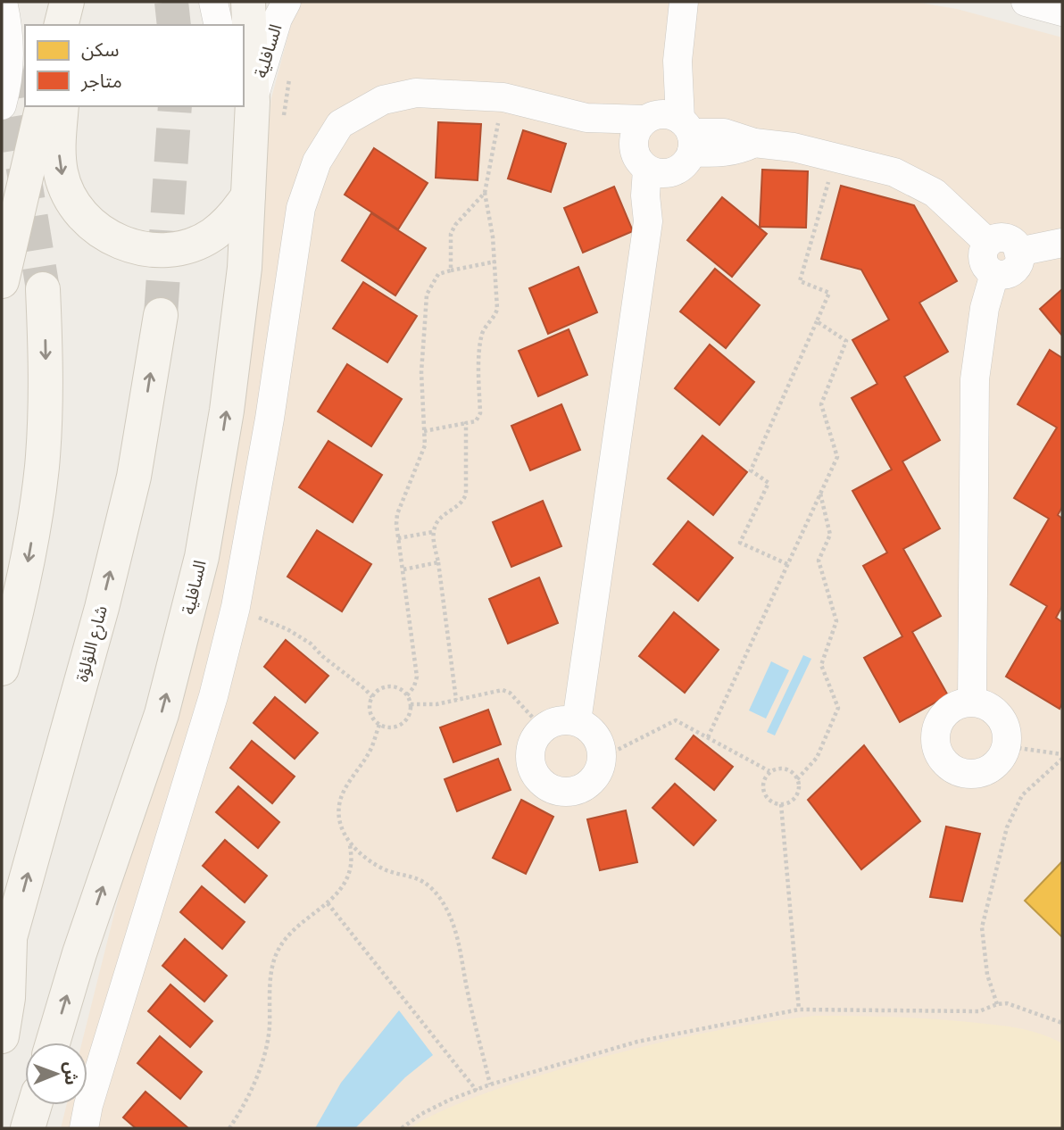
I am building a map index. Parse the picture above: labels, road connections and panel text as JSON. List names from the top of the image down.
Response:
{
  "streets": {
    "street": ["السافلية", "شارع اللؤلؤة"]
  },
  "legend": ["سكن", "متاجر"],
  "north": "right"
}
